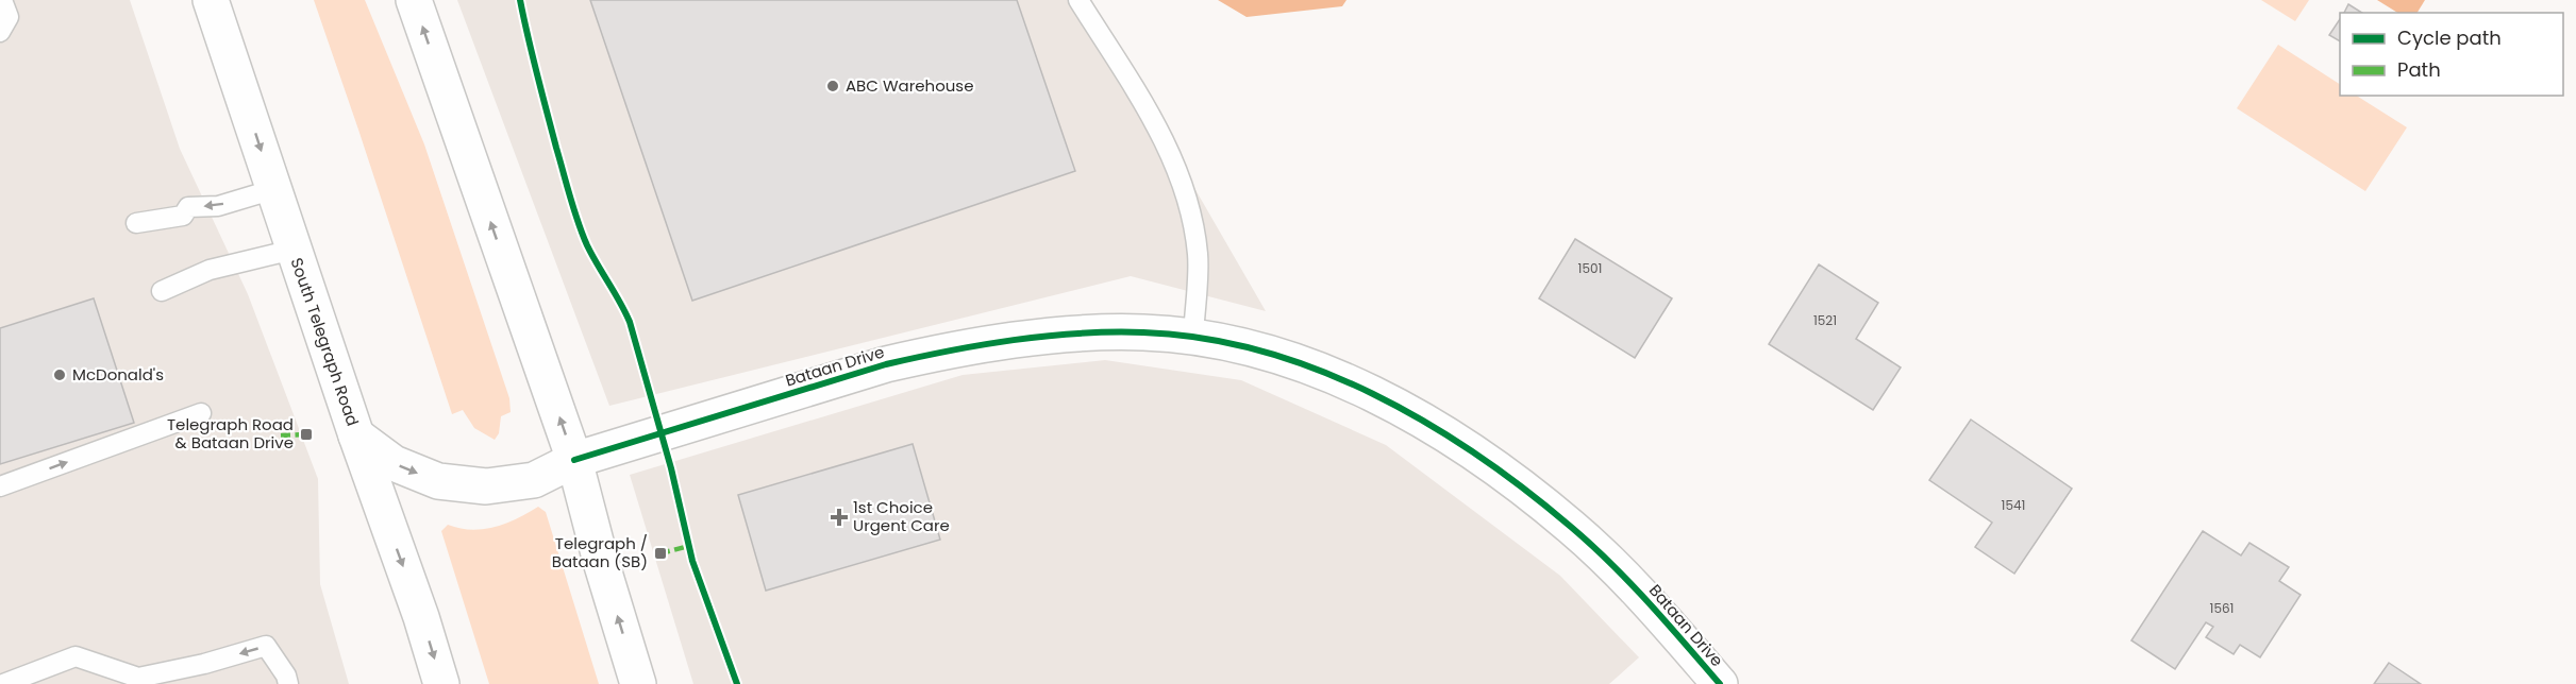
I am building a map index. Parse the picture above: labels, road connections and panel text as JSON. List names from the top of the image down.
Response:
{
  "streets": {
    "main road": ["South Telegraph Road", "Bataan Drive"]
  },
  "crossings": [
    ["South Telegraph Road", "Bataan Drive"]
  ],
  "places": {
    "other": ["ABC Warehouse", "McDonald's"],
    "transit": ["Telegraph Road & Bataan Drive", "Telegraph / Bataan (SB)"],
    "health": ["1st Choice Urgent Care"]
  },
  "house_numbers": [
    "1501",
    "1521",
    "1541",
    "1561"
  ],
  "legend": ["Cycle path", "Path"]
}
